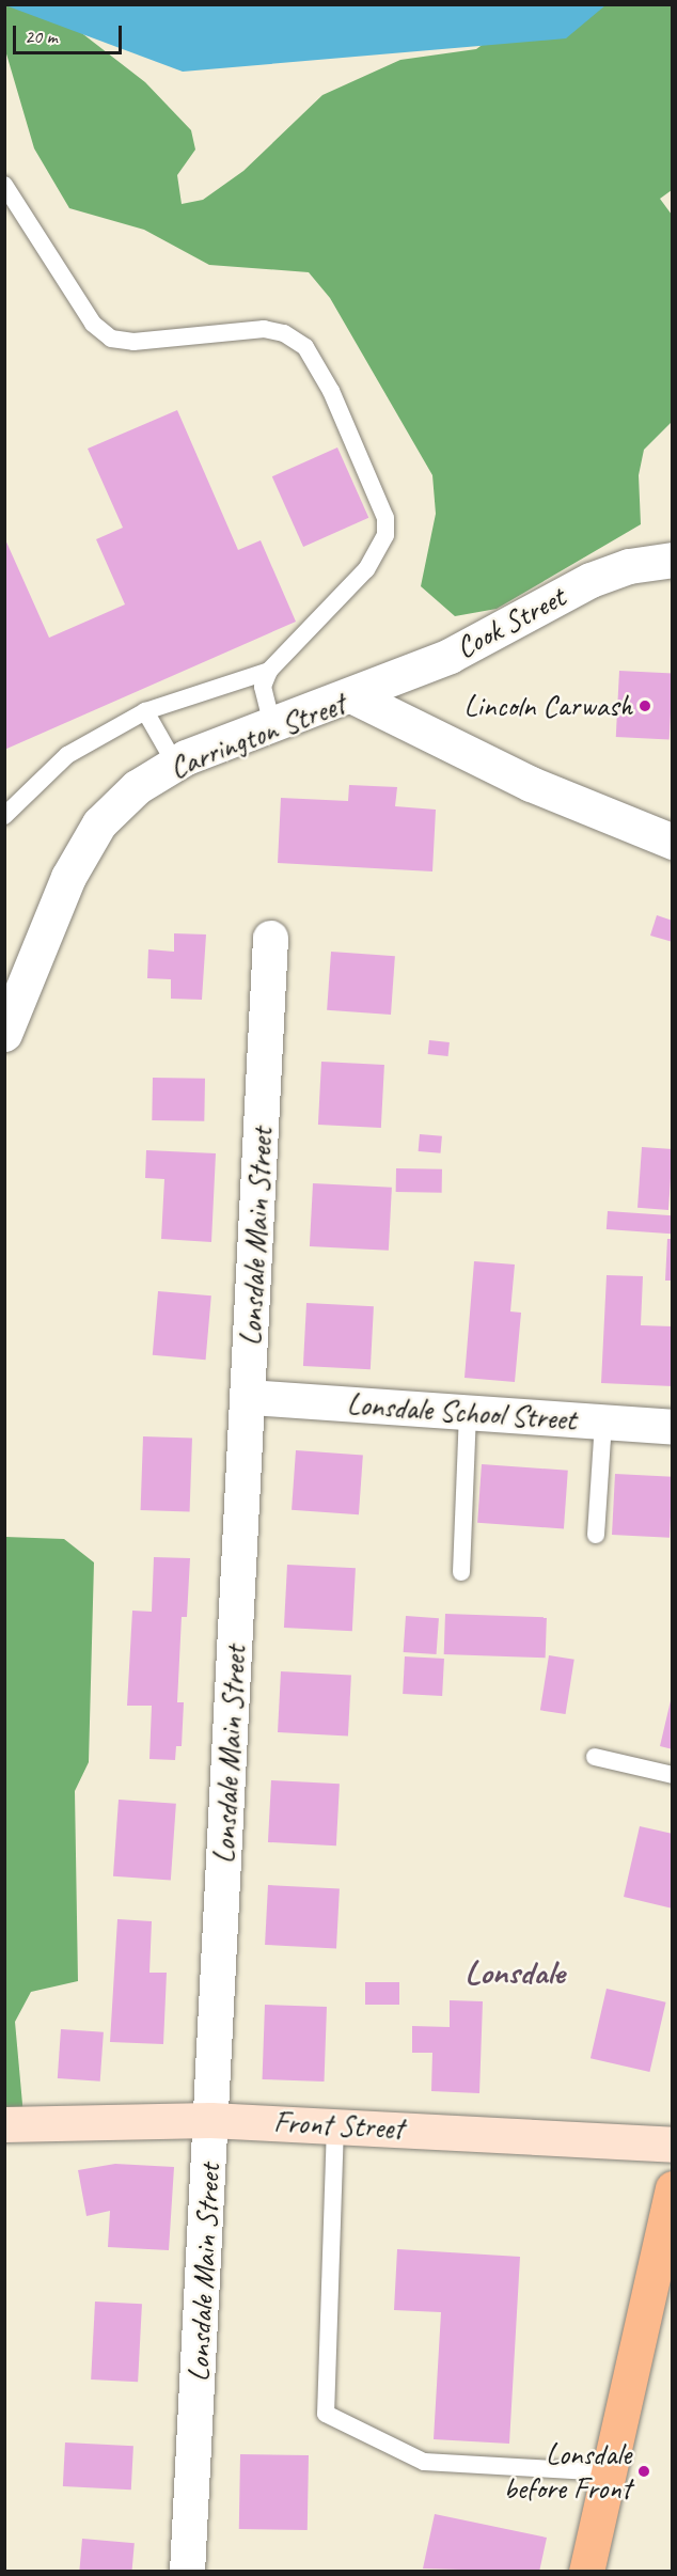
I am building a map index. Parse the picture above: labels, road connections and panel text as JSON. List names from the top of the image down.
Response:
{
  "streets": {
    "main road": ["Front Street"],
    "street": [
      "Cook Street",
      "Carrington Street",
      "Lonsdale Main Street",
      "Lonsdale School Street"
    ]
  },
  "crossings": [
    ["Cook Street", "Carrington Street"],
    ["Lonsdale Main Street", "Lonsdale School Street"],
    ["Lonsdale Main Street", "Front Street"]
  ],
  "districts": ["Lonsdale"],
  "places": ["Lincoln Carwash", "Lonsdale before Front"],
  "scale_bar": "20 m"
}
